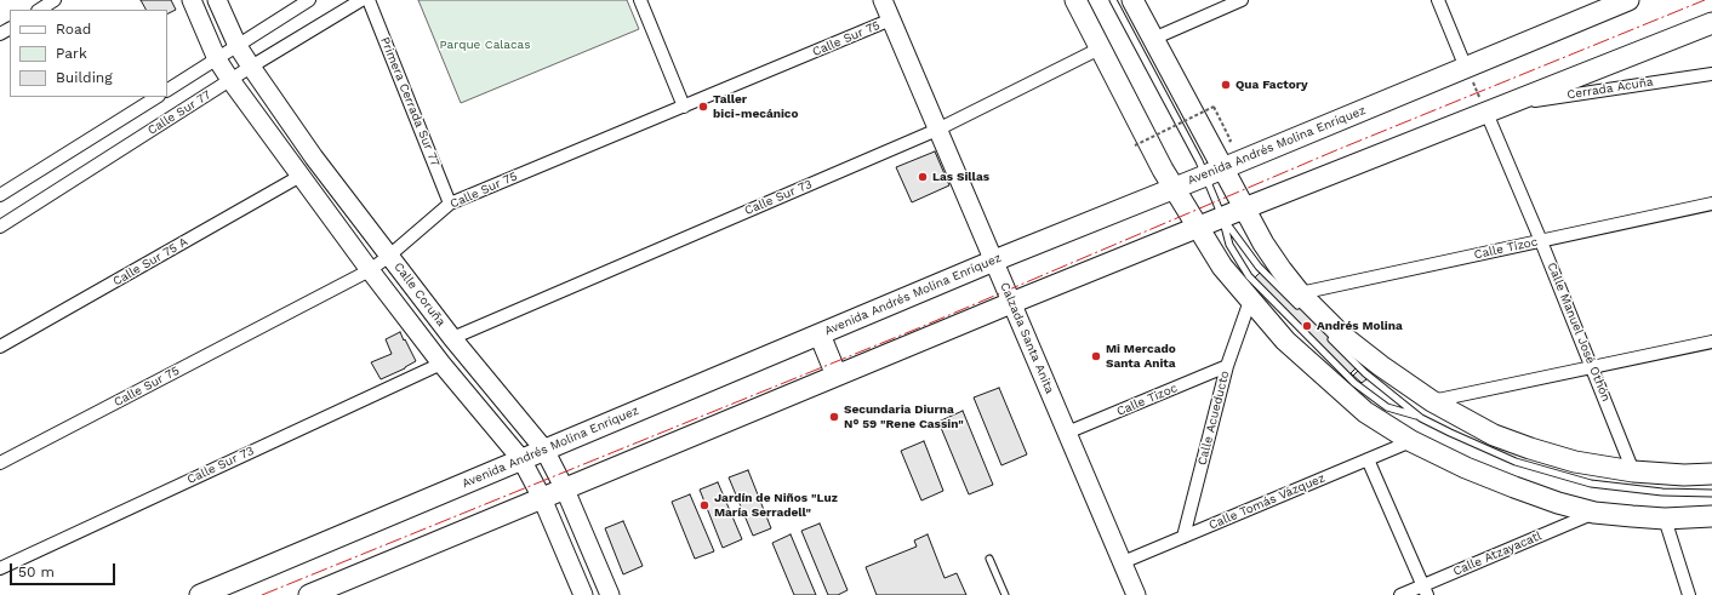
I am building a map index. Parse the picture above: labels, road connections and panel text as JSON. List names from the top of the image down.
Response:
{
  "streets": {
    "main road": ["Avenida Andrés Molina Enríquez"],
    "street": [
      "Calle Sur 75",
      "Cerrada Acuña",
      "Primera Cerrada Sur 77",
      "Calle Sur 77",
      "Calle Sur 73",
      "Calle Tizoc",
      "Calle Sur 75 A",
      "Calle Coruña",
      "Calle Manuel José Othón",
      "Calzada Santa Anita",
      "Calle Acueducto",
      "Calle Tomás Vázquez",
      "Calle Atzayacatl"
    ]
  },
  "crossings": [
    ["Calle Sur 75", "Primera Cerrada Sur 77"],
    ["Calle Sur 75", "Calle Coruña"],
    ["Calle Sur 75", "Calzada Santa Anita"],
    ["Calle Sur 77", "Calle Coruña"],
    ["Avenida Andrés Molina Enríquez", "Calle Coruña"],
    ["Avenida Andrés Molina Enríquez", "Calzada Santa Anita"],
    ["Calle Sur 73", "Calle Coruña"],
    ["Calle Sur 73", "Calzada Santa Anita"],
    ["Calle Tizoc", "Calle Manuel José Othón"],
    ["Calle Tizoc", "Calzada Santa Anita"],
    ["Calle Tizoc", "Calle Acueducto"],
    ["Calle Sur 75 A", "Calle Coruña"],
    ["Calzada Santa Anita", "Calle Tomás Vázquez"],
    ["Calle Acueducto", "Calle Tomás Vázquez"]
  ],
  "parks": ["Parque Calacas"],
  "places": [
    "Qua Factory",
    "Taller bici-mecánico",
    "Las Sillas",
    "Andrés Molina",
    "Mi Mercado Santa Anita",
    "Secundaria Diurna N° 59 \"Rene Cassin\"",
    "Jardín de Niños \"Luz María Serradell\""
  ],
  "legend": ["Road", "Park", "Building"],
  "scale_bar": "50 m"
}
